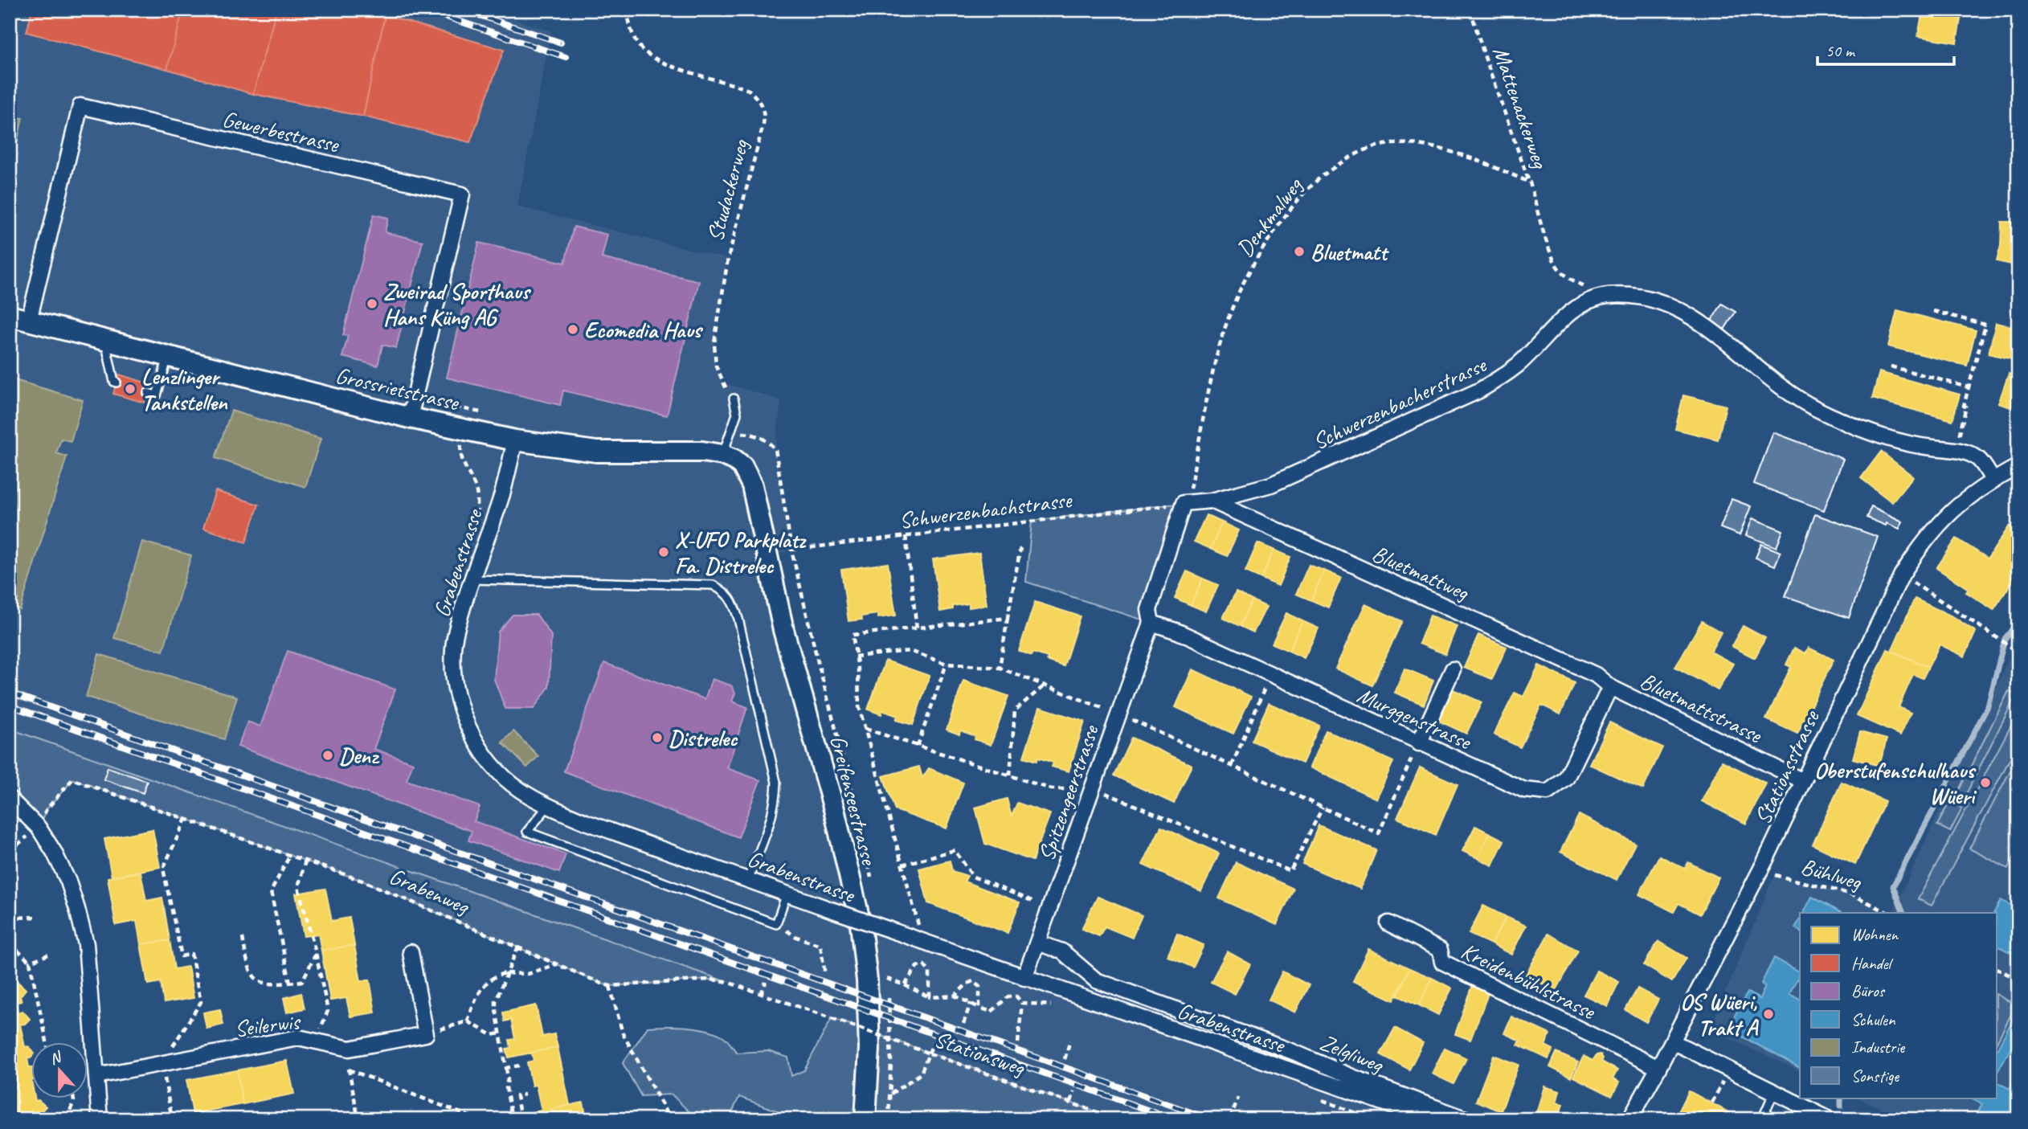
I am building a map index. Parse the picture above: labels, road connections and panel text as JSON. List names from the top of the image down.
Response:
{
  "streets": {
    "street": [
      "Gewerbestrasse",
      "Grossrietstrasse",
      "Schwerzenbacherstrasse",
      "Grabenstrasse",
      "Bluetmattweg",
      "Bluetmattstrasse",
      "Murggenstrasse",
      "Stationsstrasse",
      "Spitzengeerstrasse",
      "Greifenseestrasse",
      "Kreidenbühlstrasse",
      "Seilerwis",
      "Zelgliweg"
    ],
    "path": [
      "Mattenackerweg",
      "Studackerweg",
      "Denkmalweg",
      "Schwerzenbachstrasse",
      "Bühlweg",
      "Grabenweg",
      "Stationsweg"
    ]
  },
  "crossings": [
    ["Mattenackerweg", "Denkmalweg"],
    ["Gewerbestrasse", "Grossrietstrasse"],
    ["Denkmalweg", "Schwerzenbacherstrasse"],
    ["Denkmalweg", "Schwerzenbachstrasse"],
    ["Denkmalweg", "Spitzengeerstrasse"],
    ["Grossrietstrasse", "Grabenstrasse"],
    ["Grossrietstrasse", "Greifenseestrasse"],
    ["Schwerzenbacherstrasse", "Schwerzenbachstrasse"],
    ["Schwerzenbacherstrasse", "Bluetmattweg"],
    ["Schwerzenbacherstrasse", "Stationsstrasse"],
    ["Schwerzenbacherstrasse", "Spitzengeerstrasse"],
    ["Schwerzenbachstrasse", "Spitzengeerstrasse"],
    ["Grabenstrasse", "Spitzengeerstrasse"],
    ["Bluetmattweg", "Bluetmattstrasse"],
    ["Bluetmattweg", "Murggenstrasse"],
    ["Bluetmattstrasse", "Murggenstrasse"],
    ["Bluetmattstrasse", "Stationsstrasse"],
    ["Murggenstrasse", "Spitzengeerstrasse"],
    ["Stationsstrasse", "Bühlweg"],
    ["Stationsstrasse", "Kreidenbühlstrasse"],
    ["Spitzengeerstrasse", "Zelgliweg"],
    ["Grabenweg", "Stationsweg"]
  ],
  "places": [
    "Bluetmatt",
    "Zweirad Sporthaus Hans Küng AG",
    "Ecomedia Haus",
    "Lenzlinger Tankstellen",
    "X-UFO Parkplatz Fa. Distrelec",
    "Distrelec",
    "Denz",
    "Oberstufenschulhaus Wüeri",
    "OS Wüeri, Trakt A"
  ],
  "legend": [
    "Wohnen",
    "Handel",
    "Büros",
    "Schulen",
    "Industrie",
    "Sonstige"
  ],
  "scale_bar": "50 m",
  "north": "top"
}
